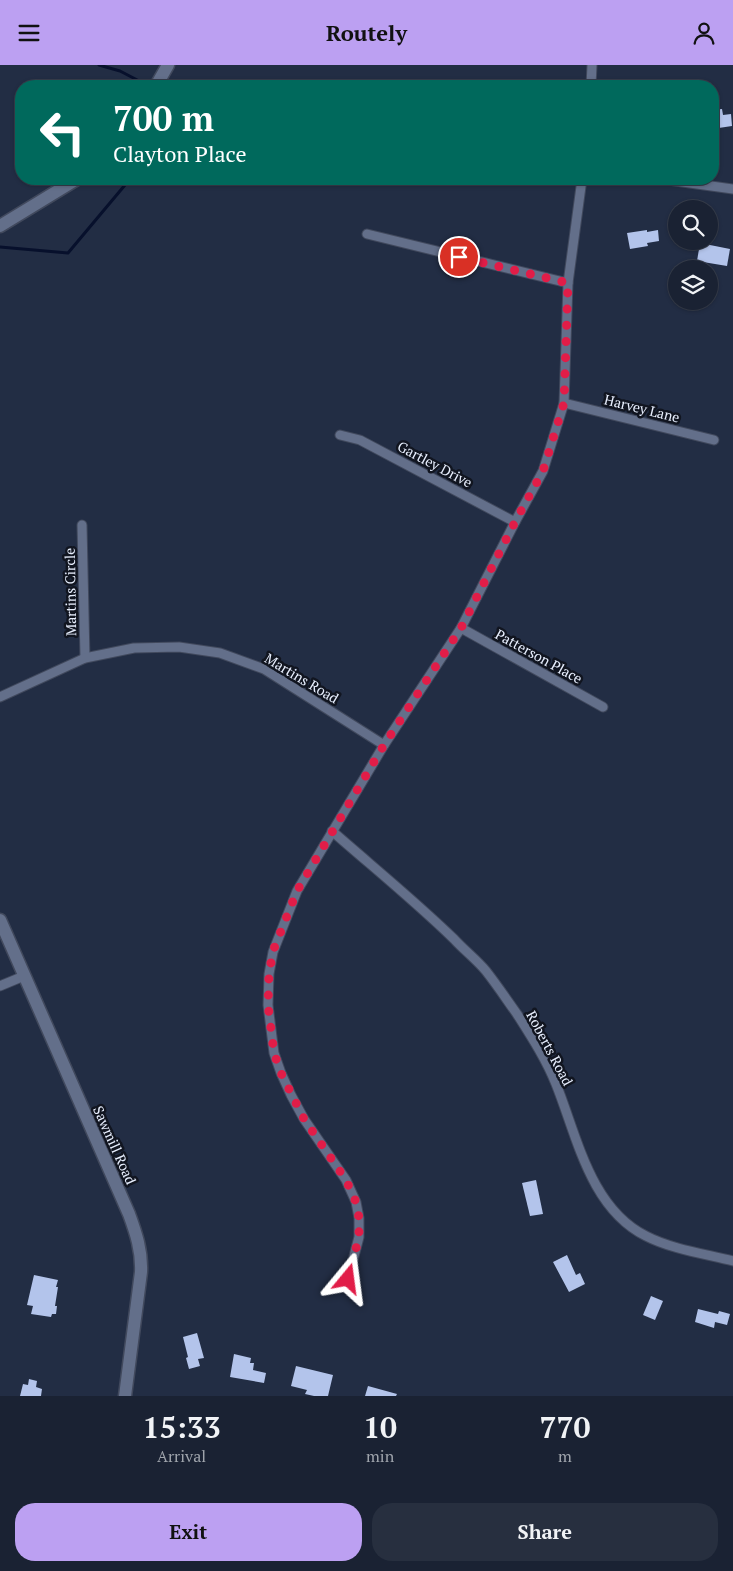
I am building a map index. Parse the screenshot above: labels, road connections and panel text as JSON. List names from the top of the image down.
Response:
{
  "streets": {
    "street": [
      "Harvey Lane",
      "Gartley Drive",
      "Martins Circle",
      "Patterson Place",
      "Martins Road",
      "Roberts Road",
      "Sawmill Road"
    ]
  },
  "crossings": [
    ["Martins Circle", "Martins Road"]
  ],
  "page": {
    "header": "Routely",
    "turn": ["700 m", "Clayton Place"],
    "eta": [
      "15:33",
      "Arrival",
      "10",
      "min",
      "770",
      "m"
    ],
    "buttons": ["Exit", "Share"]
  }
}
